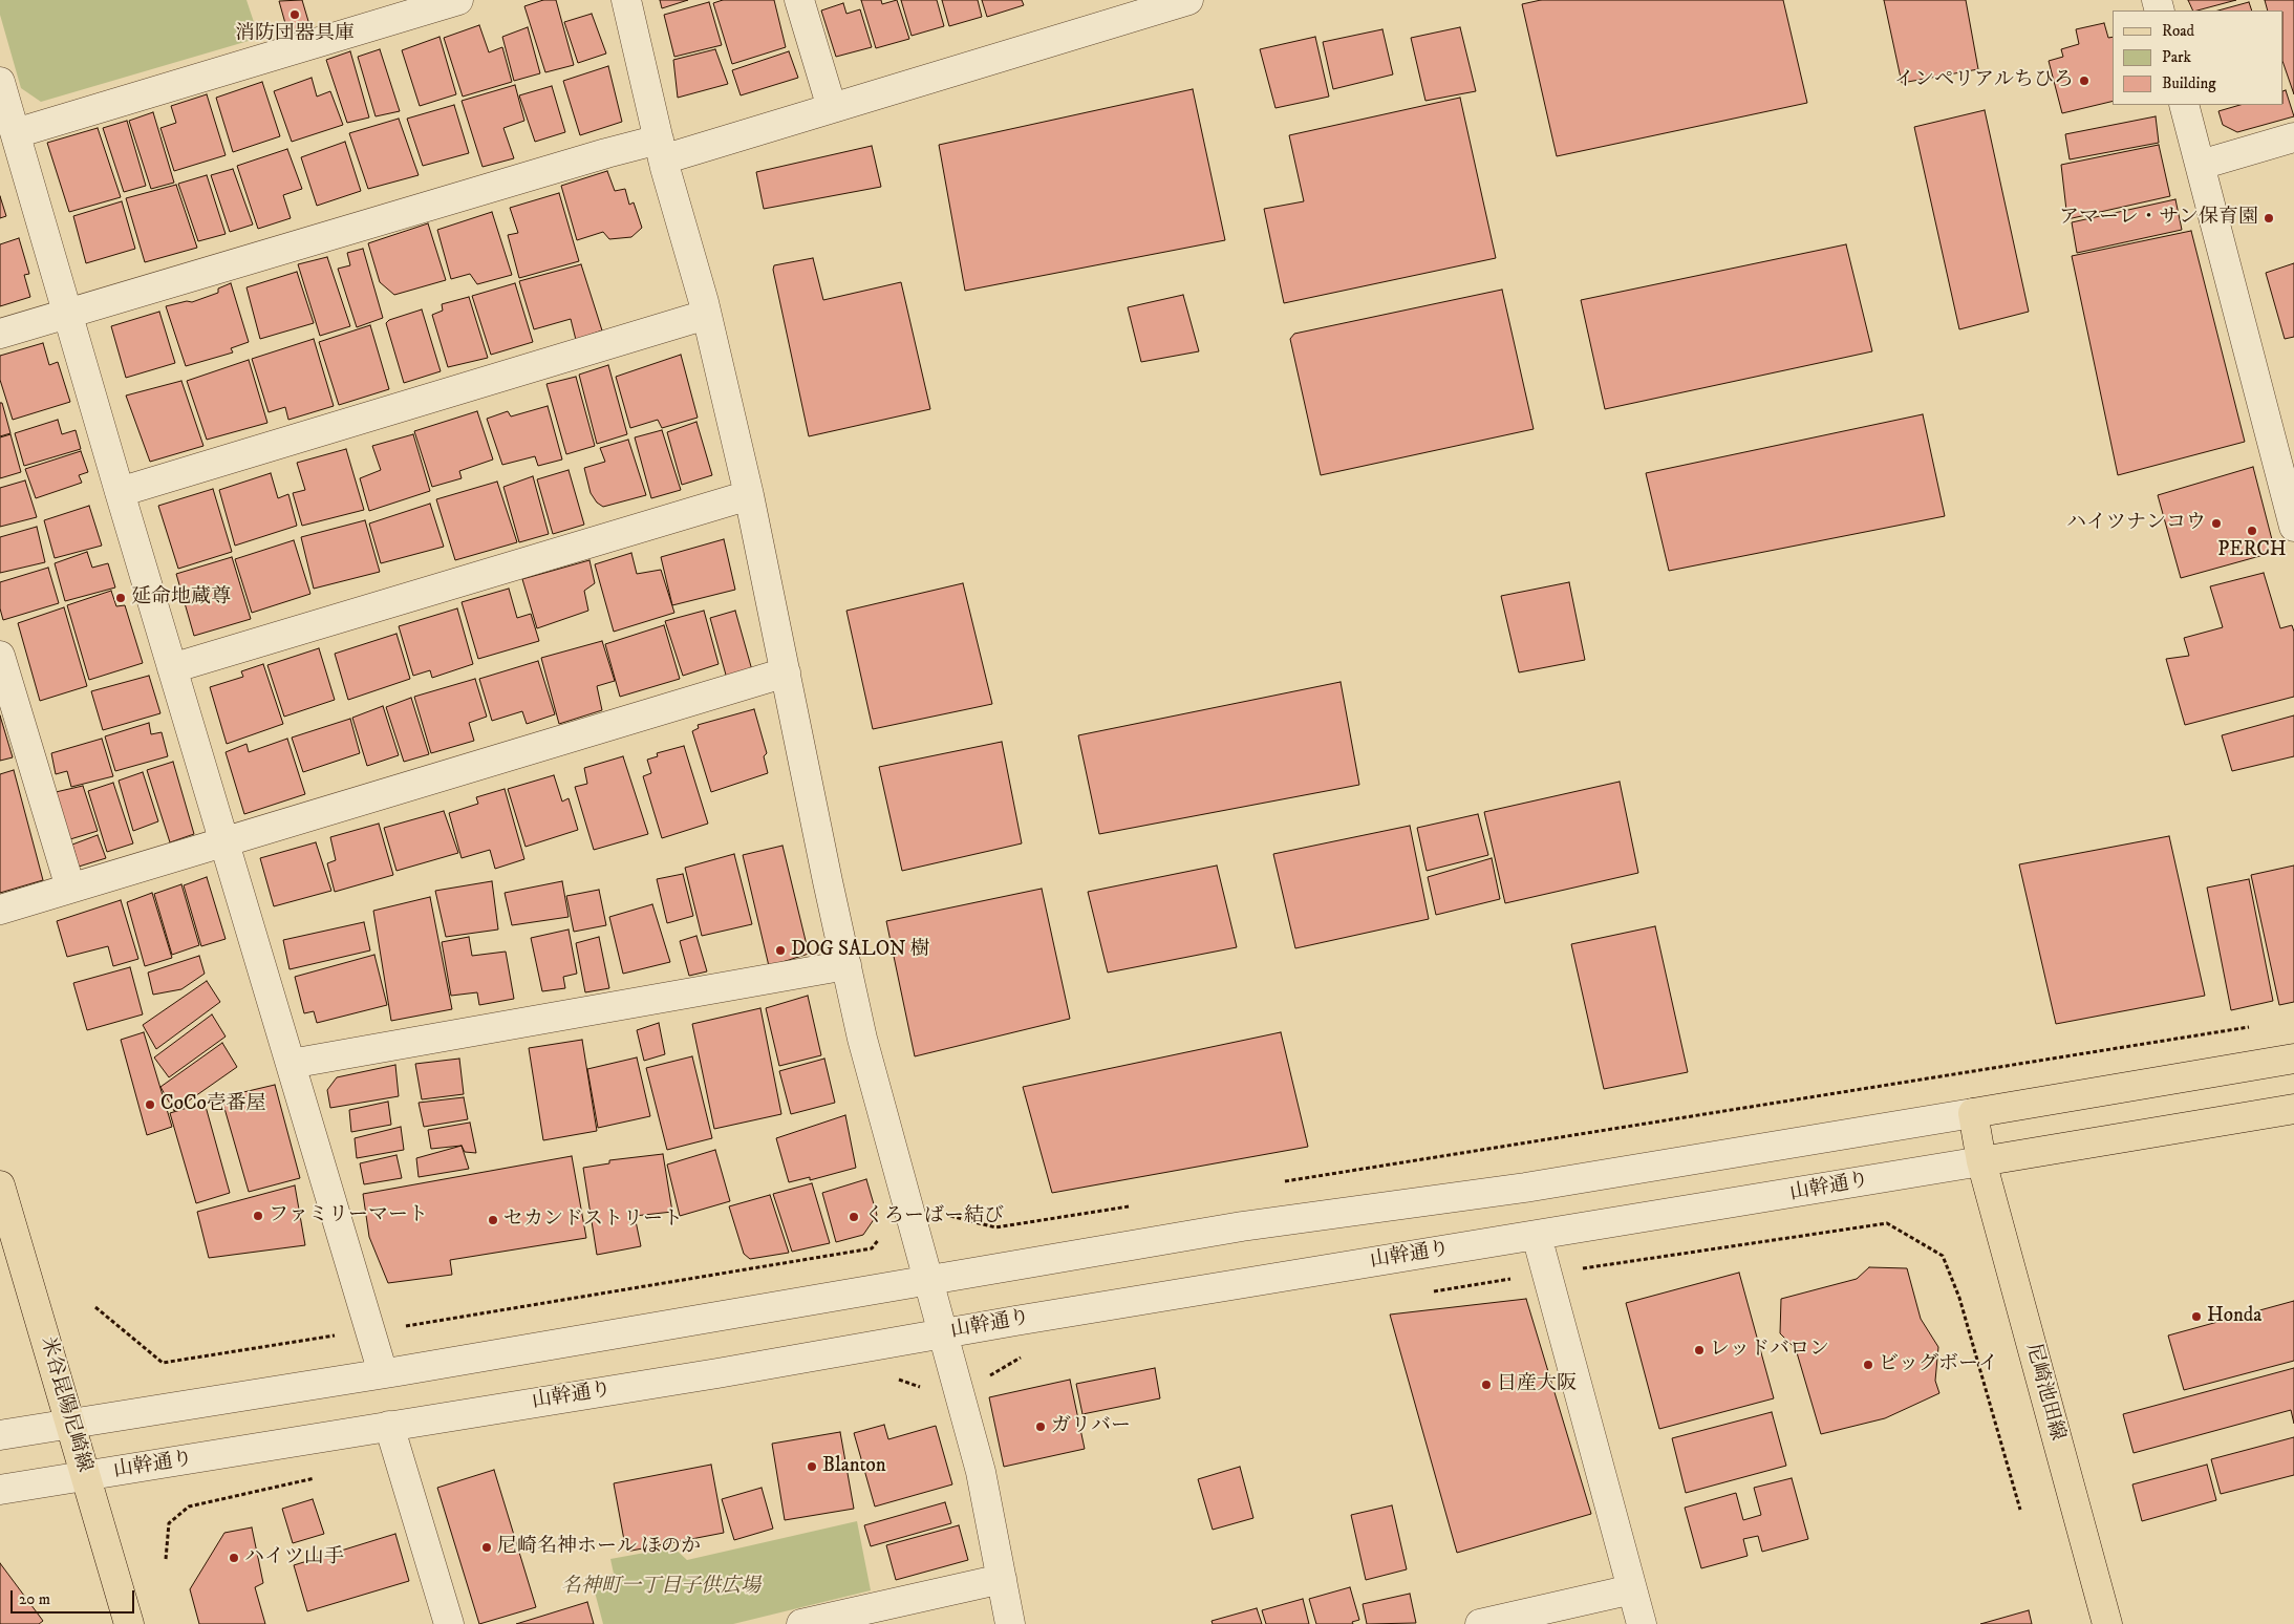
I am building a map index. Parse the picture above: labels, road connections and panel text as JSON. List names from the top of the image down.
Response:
{
  "streets": {
    "main road": ["尼崎池田線", "米谷昆陽尼崎線"],
    "street": ["山幹通り"]
  },
  "crossings": [
    ["山幹通り", "尼崎池田線"],
    ["山幹通り", "米谷昆陽尼崎線"]
  ],
  "parks": ["名神町一丁目子供広場"],
  "places": [
    "消防団器具庫",
    "インペリアルちひろ",
    "アマーレ・サン保育園",
    "ハイツナンコウ",
    "PERCH",
    "延命地蔵尊",
    "DOG SALON 樹",
    "CoCo壱番屋",
    "ファミリーマート",
    "くろーばー結び",
    "セカンドストリート",
    "Honda",
    "レッドバロン",
    "ビッグボーイ",
    "日産大阪",
    "ガリバー",
    "Blanton",
    "尼崎名神ホール ほのか",
    "ハイツ山手"
  ],
  "legend": ["Road", "Park", "Building"],
  "scale_bar": "20 m"
}
